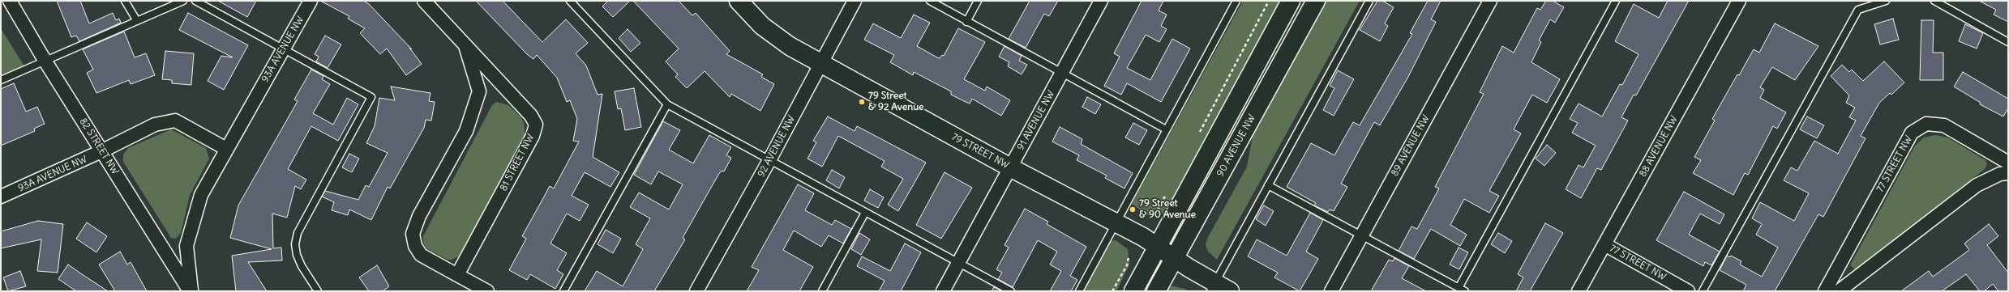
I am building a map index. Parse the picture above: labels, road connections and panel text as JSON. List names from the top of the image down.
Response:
{
  "streets": {
    "main road": ["90 AVENUE NW", "79 STREET NW"],
    "street": [
      "93A AVENUE NW",
      "91 AVENUE NW",
      "89 AVENUE NW",
      "82 STREET NW",
      "92 AVENUE NW",
      "88 AVENUE NW",
      "81 STREET NW",
      "77 STREET NW"
    ]
  },
  "crossings": [
    ["93A AVENUE NW", "82 STREET NW"],
    ["91 AVENUE NW", "79 STREET NW"],
    ["90 AVENUE NW", "79 STREET NW"],
    ["92 AVENUE NW", "79 STREET NW"],
    ["88 AVENUE NW", "77 STREET NW"]
  ],
  "places": ["79 Street & 92 Avenue", "79 Street & 90 Avenue"]
}
